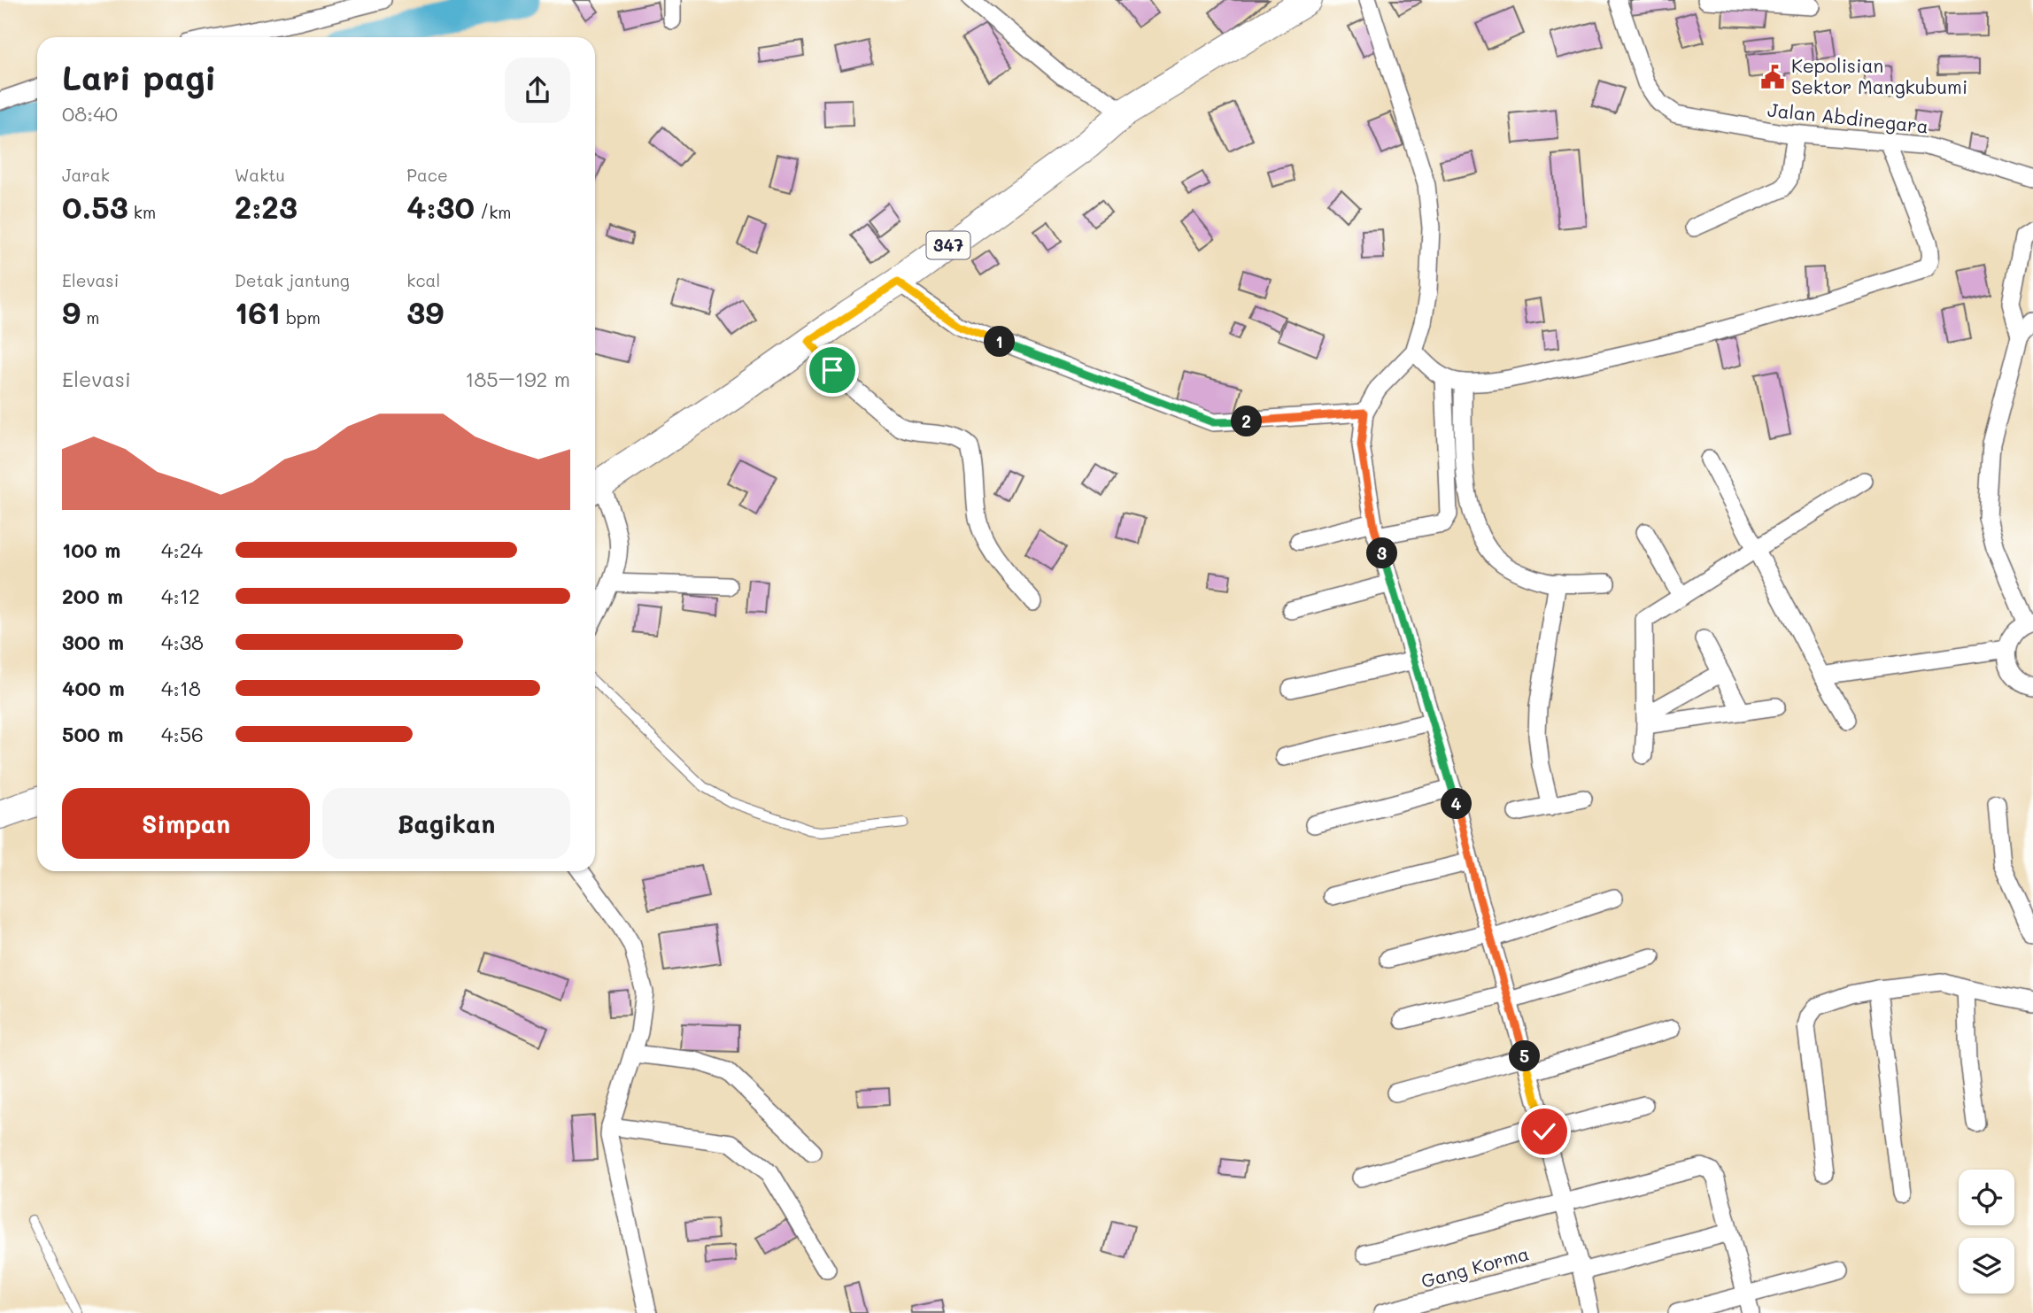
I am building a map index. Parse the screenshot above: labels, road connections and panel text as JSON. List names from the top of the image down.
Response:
{
  "streets": {
    "main road": ["347"],
    "street": ["Jalan Abdinegara", "Gang Korma"]
  },
  "places": {
    "public building": ["Kepolisian Sektor Mangkubumi"]
  },
  "page": {
    "heading": ["Lari pagi", "08:40"],
    "stats": [
      ["Jarak", "0.53 km"],
      ["Waktu", "2:23"],
      ["Pace", "4:30 /km"],
      ["Elevasi", "9 m"],
      ["Detak jantung", "161 bpm"],
      ["kcal", "39"]
    ],
    "pins": [
      "1",
      "2",
      "3",
      "4",
      "5"
    ],
    "chart": ["Elevasi", "185–192 m"],
    "list": [
      {
        "name": "100 m",
        "note": "4:24"
      },
      {
        "name": "200 m",
        "note": "4:12"
      },
      {
        "name": "300 m",
        "note": "4:38"
      },
      {
        "name": "400 m",
        "note": "4:18"
      },
      {
        "name": "500 m",
        "note": "4:56"
      }
    ],
    "buttons": ["Simpan", "Bagikan"]
  }
}
